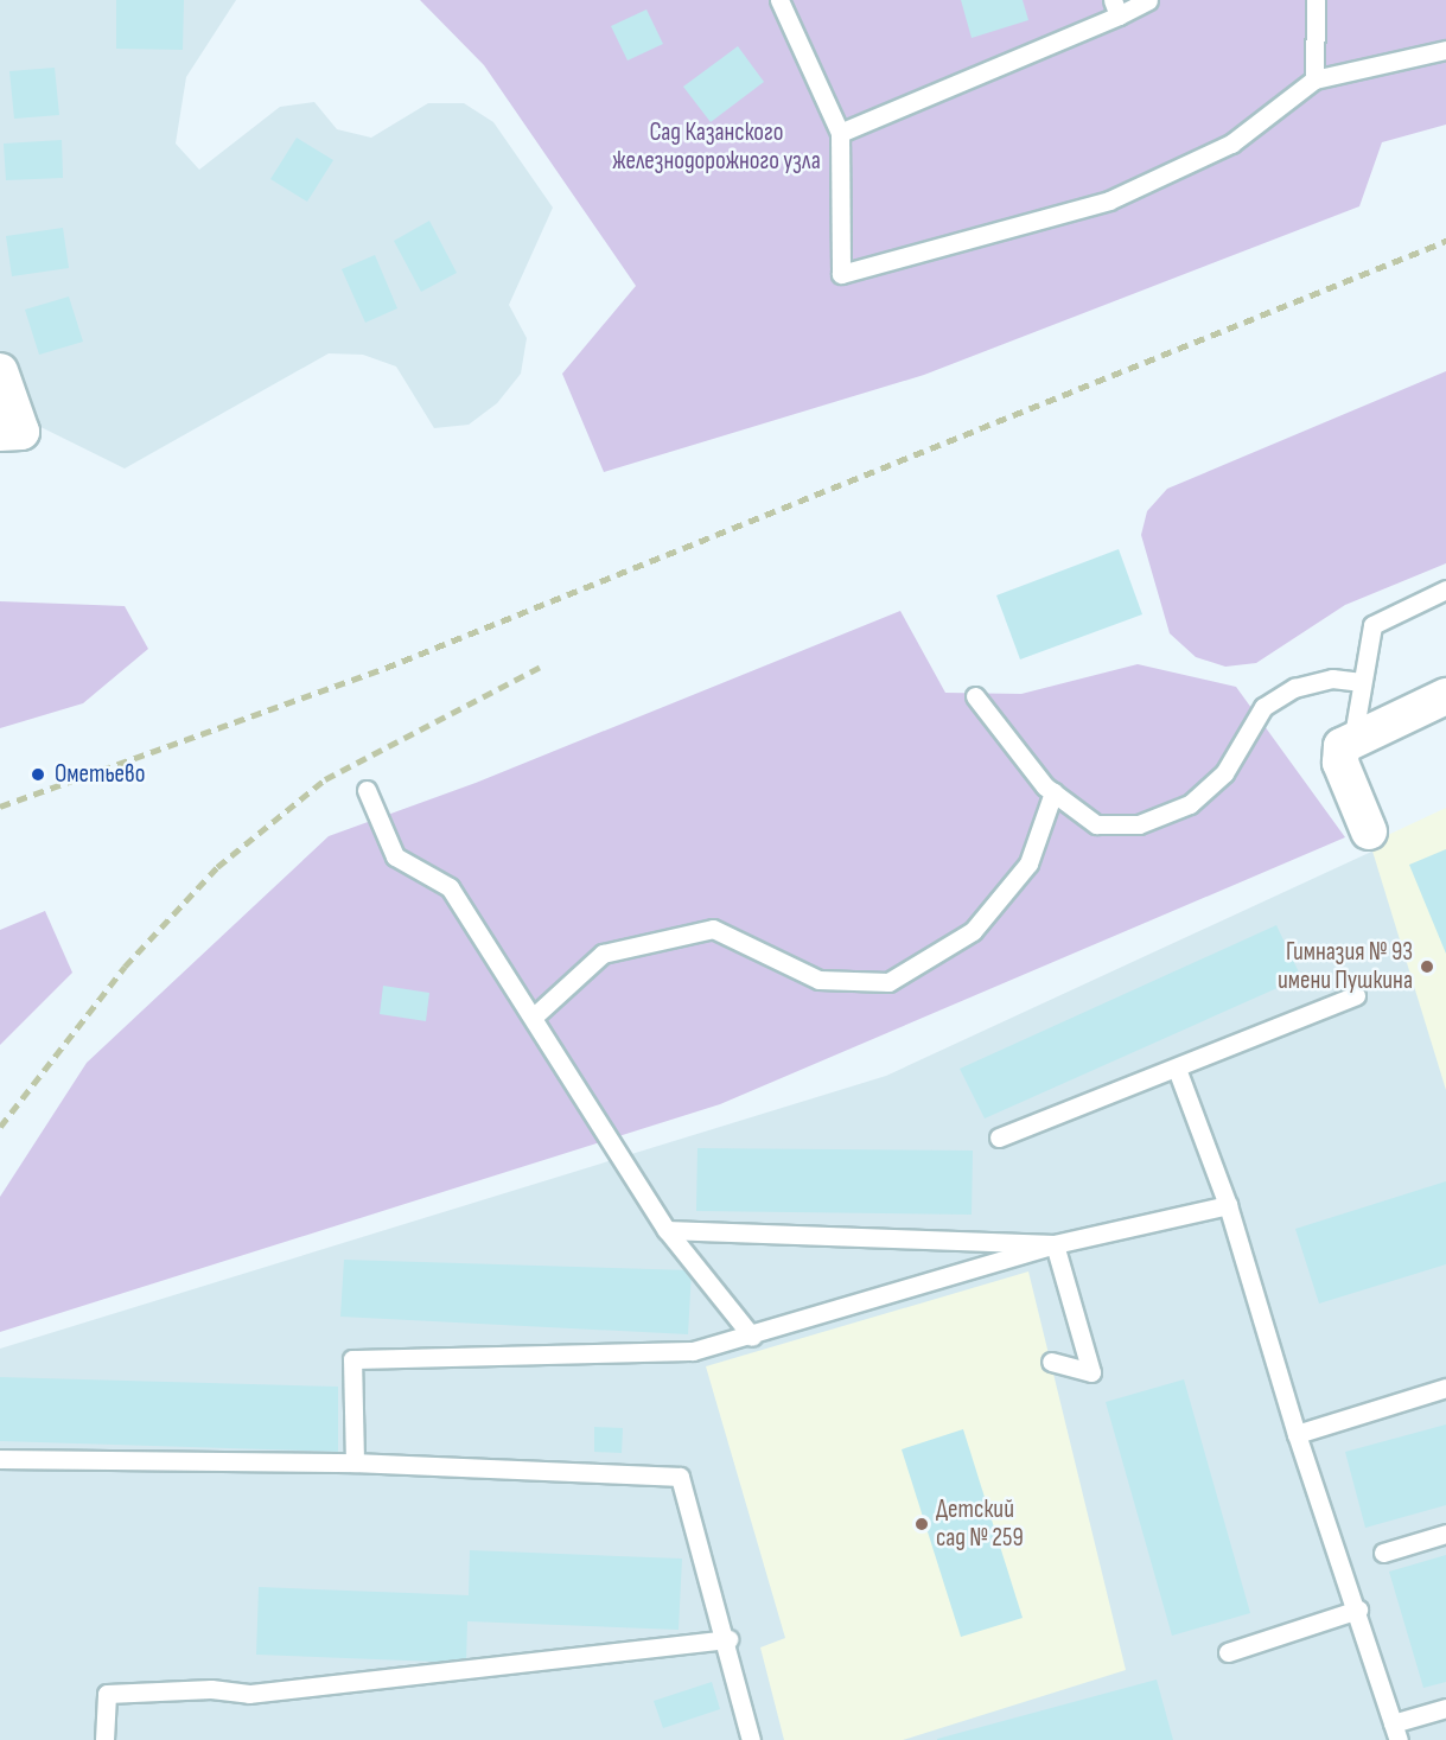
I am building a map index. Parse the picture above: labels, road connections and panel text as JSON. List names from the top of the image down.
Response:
{
  "parks": ["Сад Казанского железнодорожного узла"],
  "places": ["Ометьево", "Гимназия № 93 имени Пушкина", "Детский сад № 259"]
}
